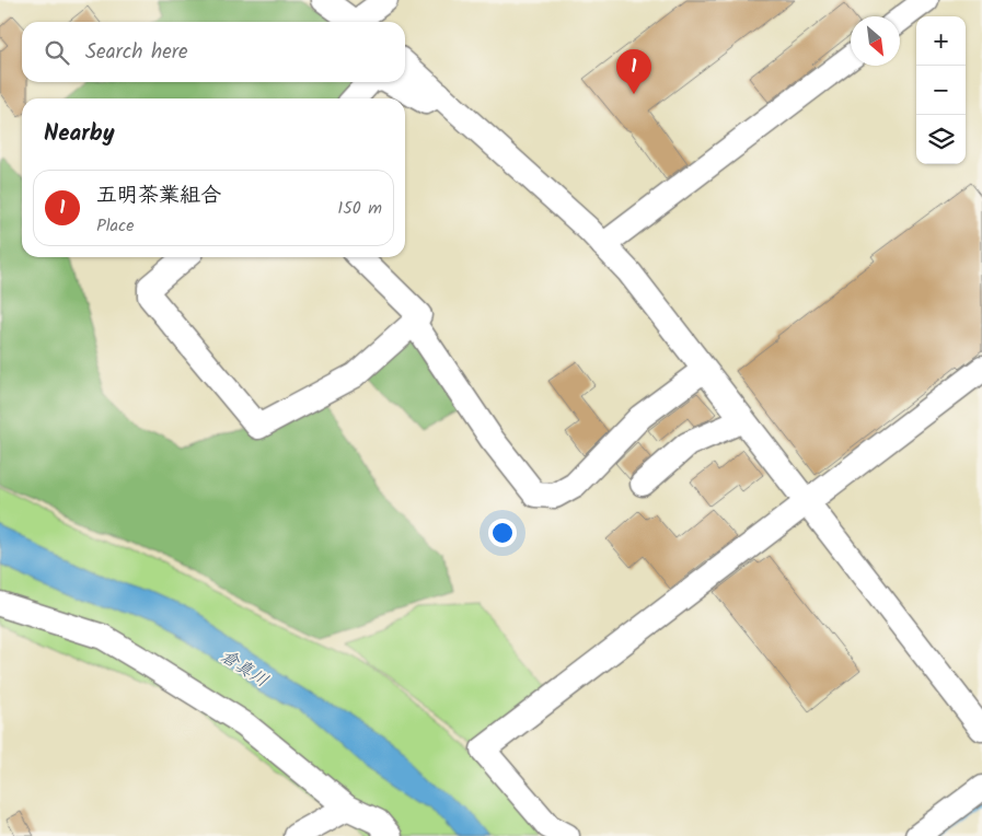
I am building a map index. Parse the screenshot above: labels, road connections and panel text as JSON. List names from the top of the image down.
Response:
{
  "water": ["倉真川"],
  "north": "bottom right",
  "page": {
    "map_buttons": ["+", "−"],
    "search": "Search here",
    "pins": "1",
    "heading": "Nearby",
    "list": [
      {
        "mark": "1",
        "name": "五明茶業組合",
        "note": "Place",
        "value": "150 m"
      }
    ]
  }
}
